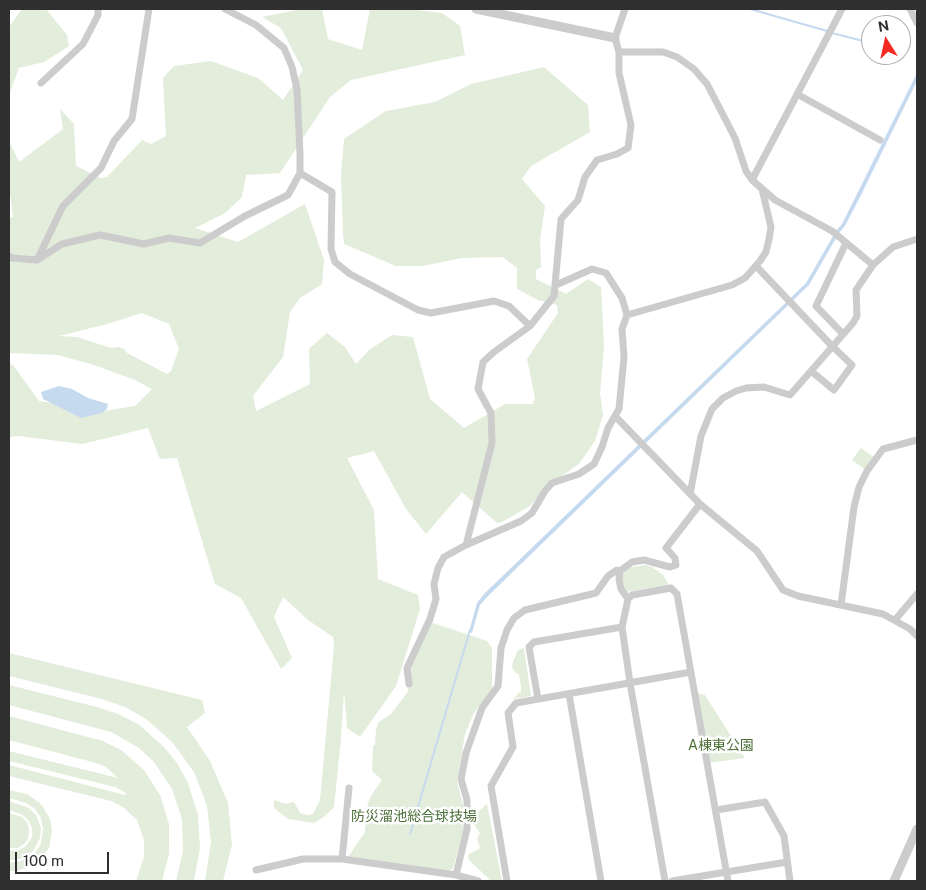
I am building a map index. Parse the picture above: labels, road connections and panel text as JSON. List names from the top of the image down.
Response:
{
  "parks": ["A棟東公園", "防災溜池総合球技場"],
  "scale_bar": "100 m",
  "north": "top"
}
